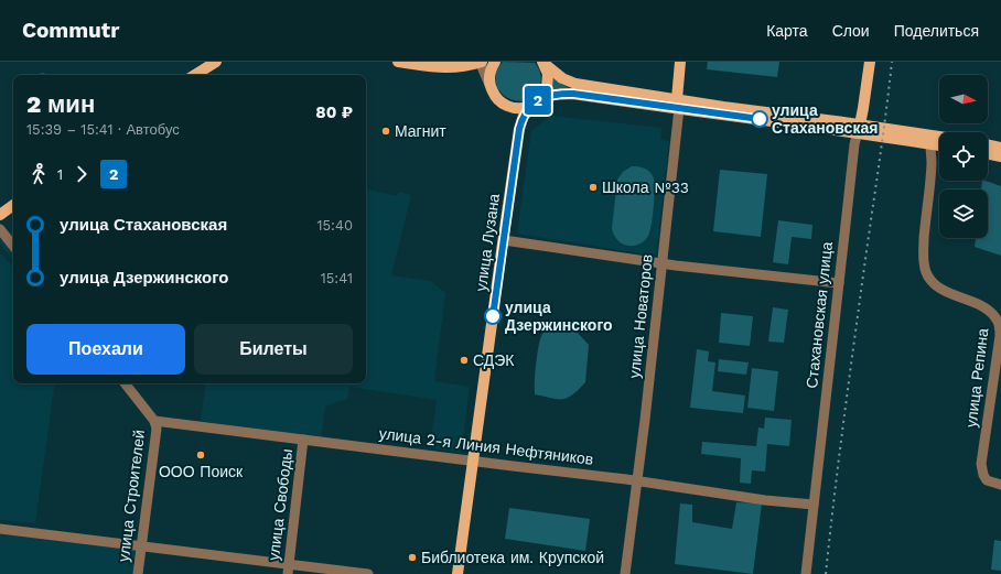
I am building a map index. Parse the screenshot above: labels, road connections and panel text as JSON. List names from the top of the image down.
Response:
{
  "streets": {
    "main road": ["улица Лузана", "Стахановская улица", "улица Новаторов"],
    "street": [
      "улица Репина",
      "улица 2-я Линия Нефтяников",
      "улица Строителей",
      "улица Свободы"
    ]
  },
  "crossings": [
    ["улица Лузана", "улица 2-я Линия Нефтяников"],
    ["Стахановская улица", "улица 2-я Линия Нефтяников"],
    ["улица Новаторов", "улица 2-я Линия Нефтяников"],
    ["улица 2-я Линия Нефтяников", "улица Строителей"],
    ["улица 2-я Линия Нефтяников", "улица Свободы"]
  ],
  "places": [
    "улица Стахановская",
    "Магнит",
    "Школа №33",
    "улица Дзержинского",
    "СДЭК",
    "ООО Поиск",
    "Библиотека им. Крупской"
  ],
  "lines": ["bus line 2"],
  "north": "right",
  "page": {
    "header": "Commutr",
    "nav": ["Карта", "Слои", "Поделиться"],
    "on_map": "2",
    "heading": ["2 мин", "15:39 – 15:41 · Автобус", "80 ₽"],
    "legs": ["1", "2"],
    "list": [
      {
        "name": "улица Стахановская",
        "value": "15:40"
      },
      {
        "name": "улица Дзержинского",
        "value": "15:41"
      }
    ],
    "buttons": ["Поехали", "Билеты"]
  }
}
